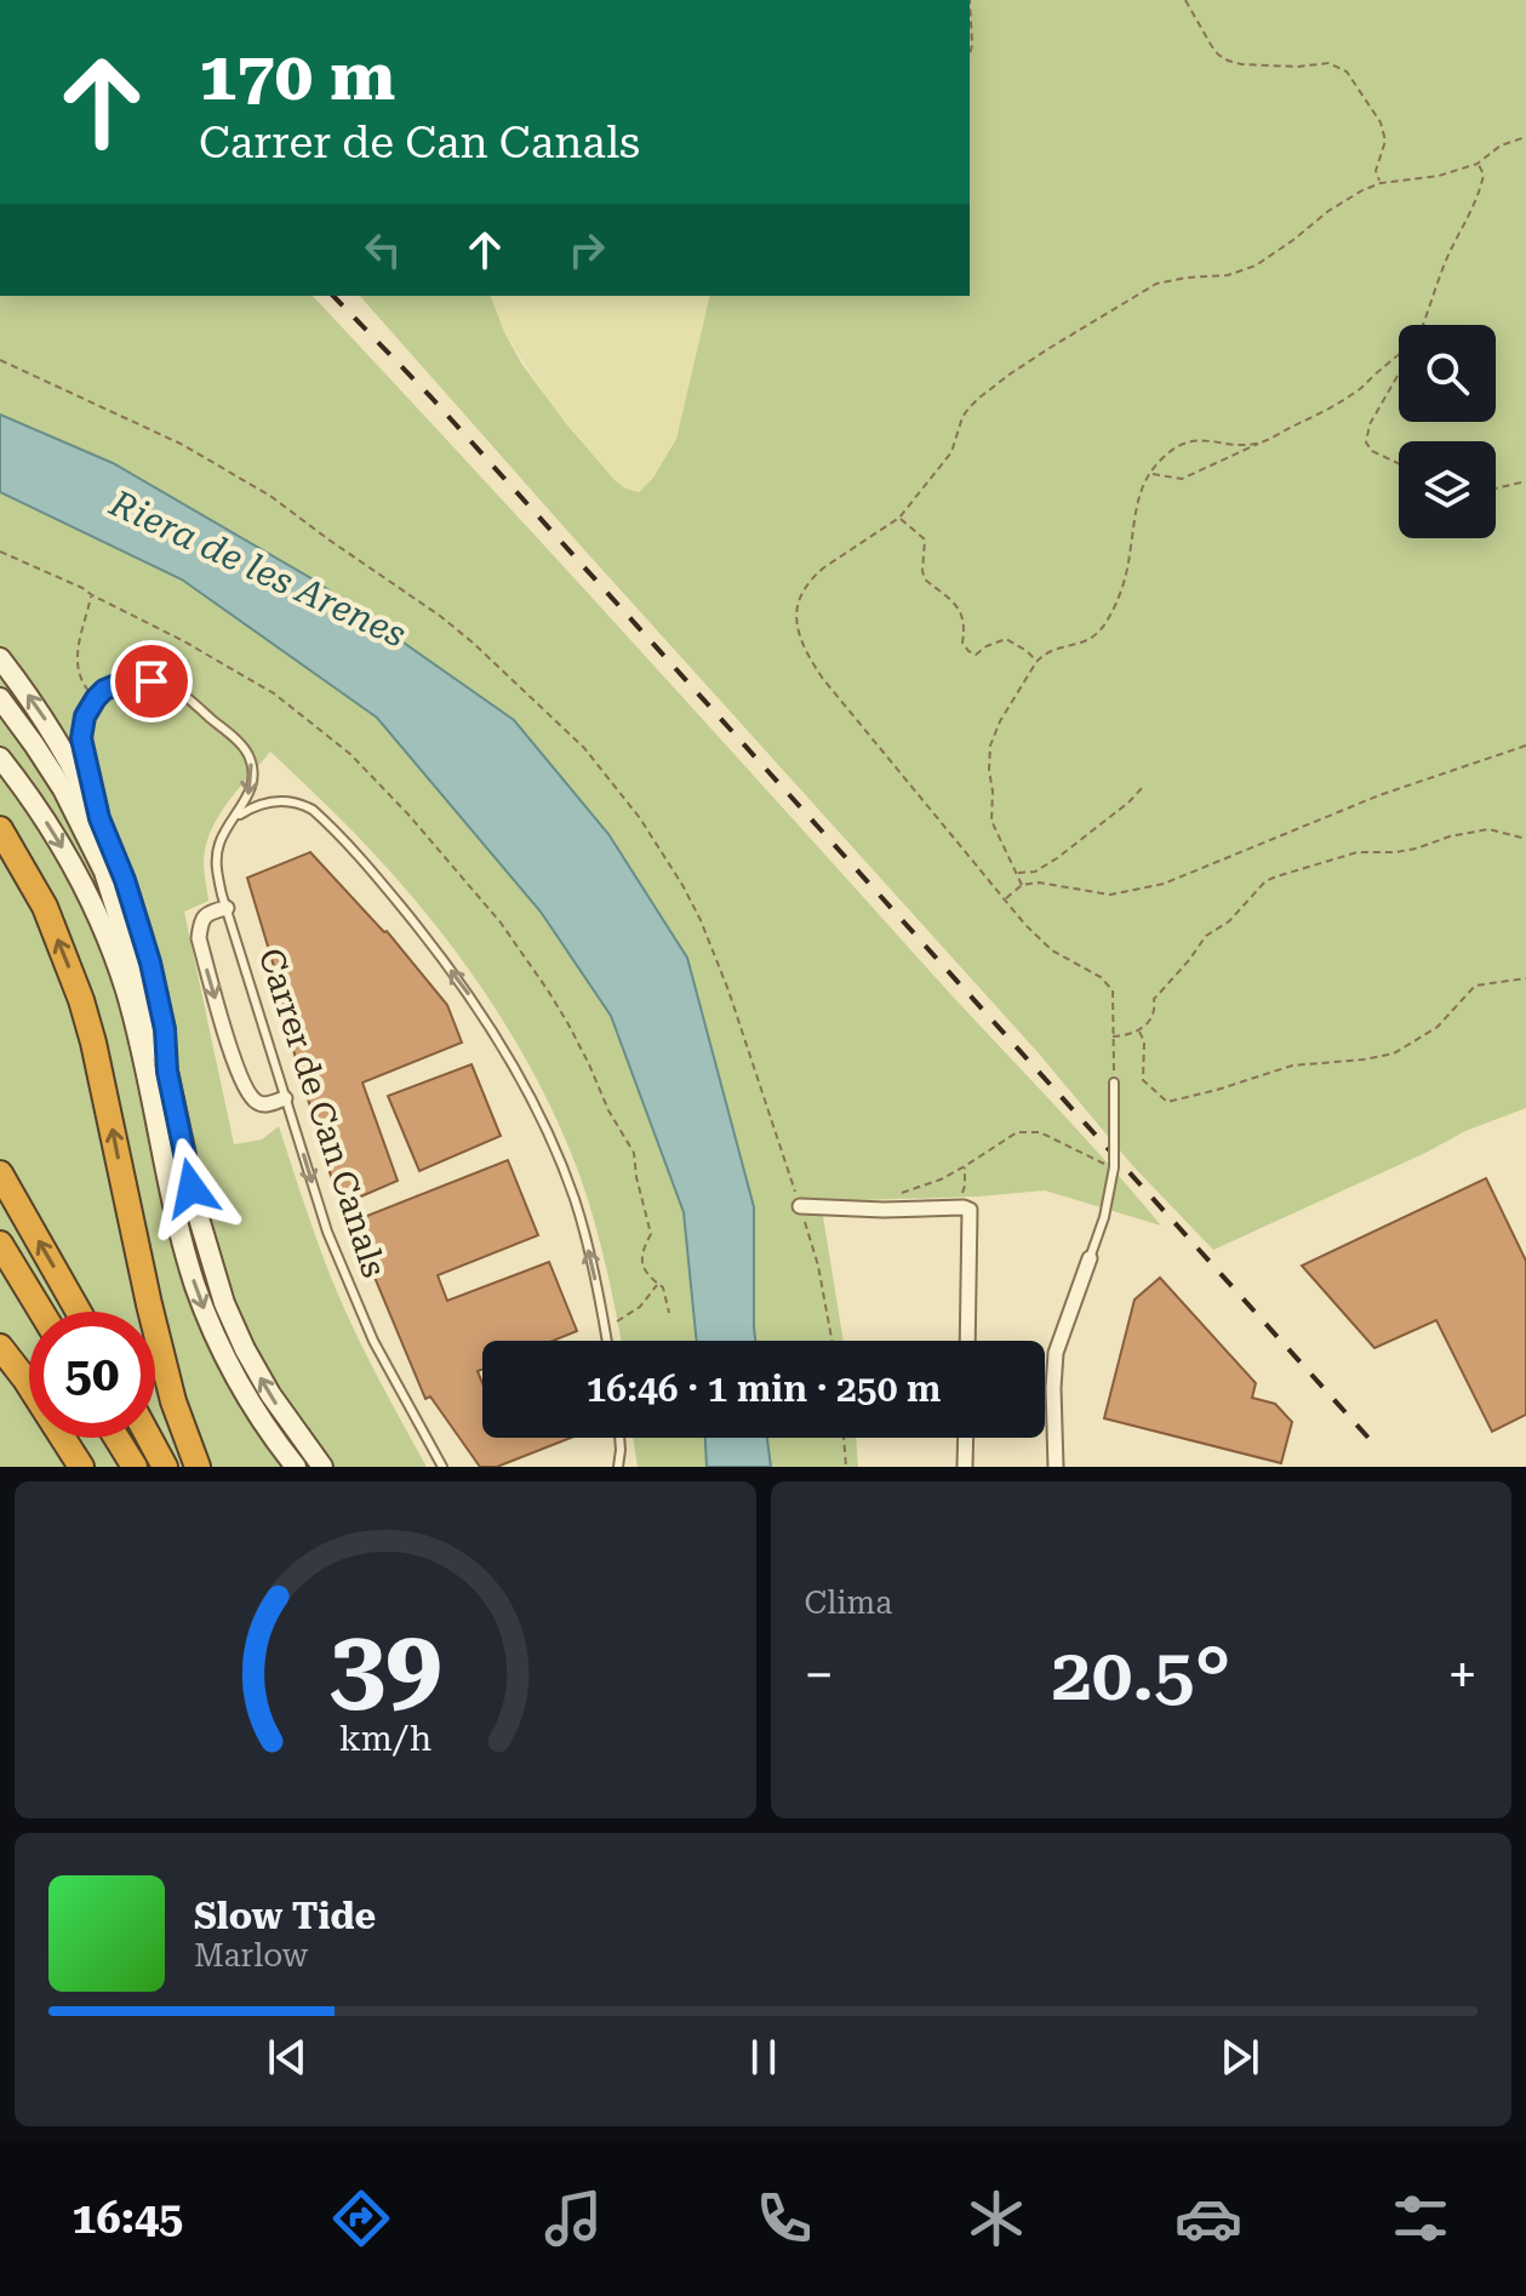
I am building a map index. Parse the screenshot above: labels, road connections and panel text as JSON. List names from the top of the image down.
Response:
{
  "streets": {
    "lane": ["Carrer de Can Canals"]
  },
  "one_way": ["Carrer de Can Canals"],
  "water": ["Riera de les Arenes"],
  "page": {
    "turn": ["170 m", "Carrer de Can Canals"],
    "limit": "50",
    "trip": "16:46 · 1 min · 250 m",
    "tile": "Clima",
    "heat": ["−", "20.5°", "+"],
    "song": ["Slow Tide", "Marlow"],
    "tabs": "16:45",
    "gauge": ["39", "km/h"]
  }
}
